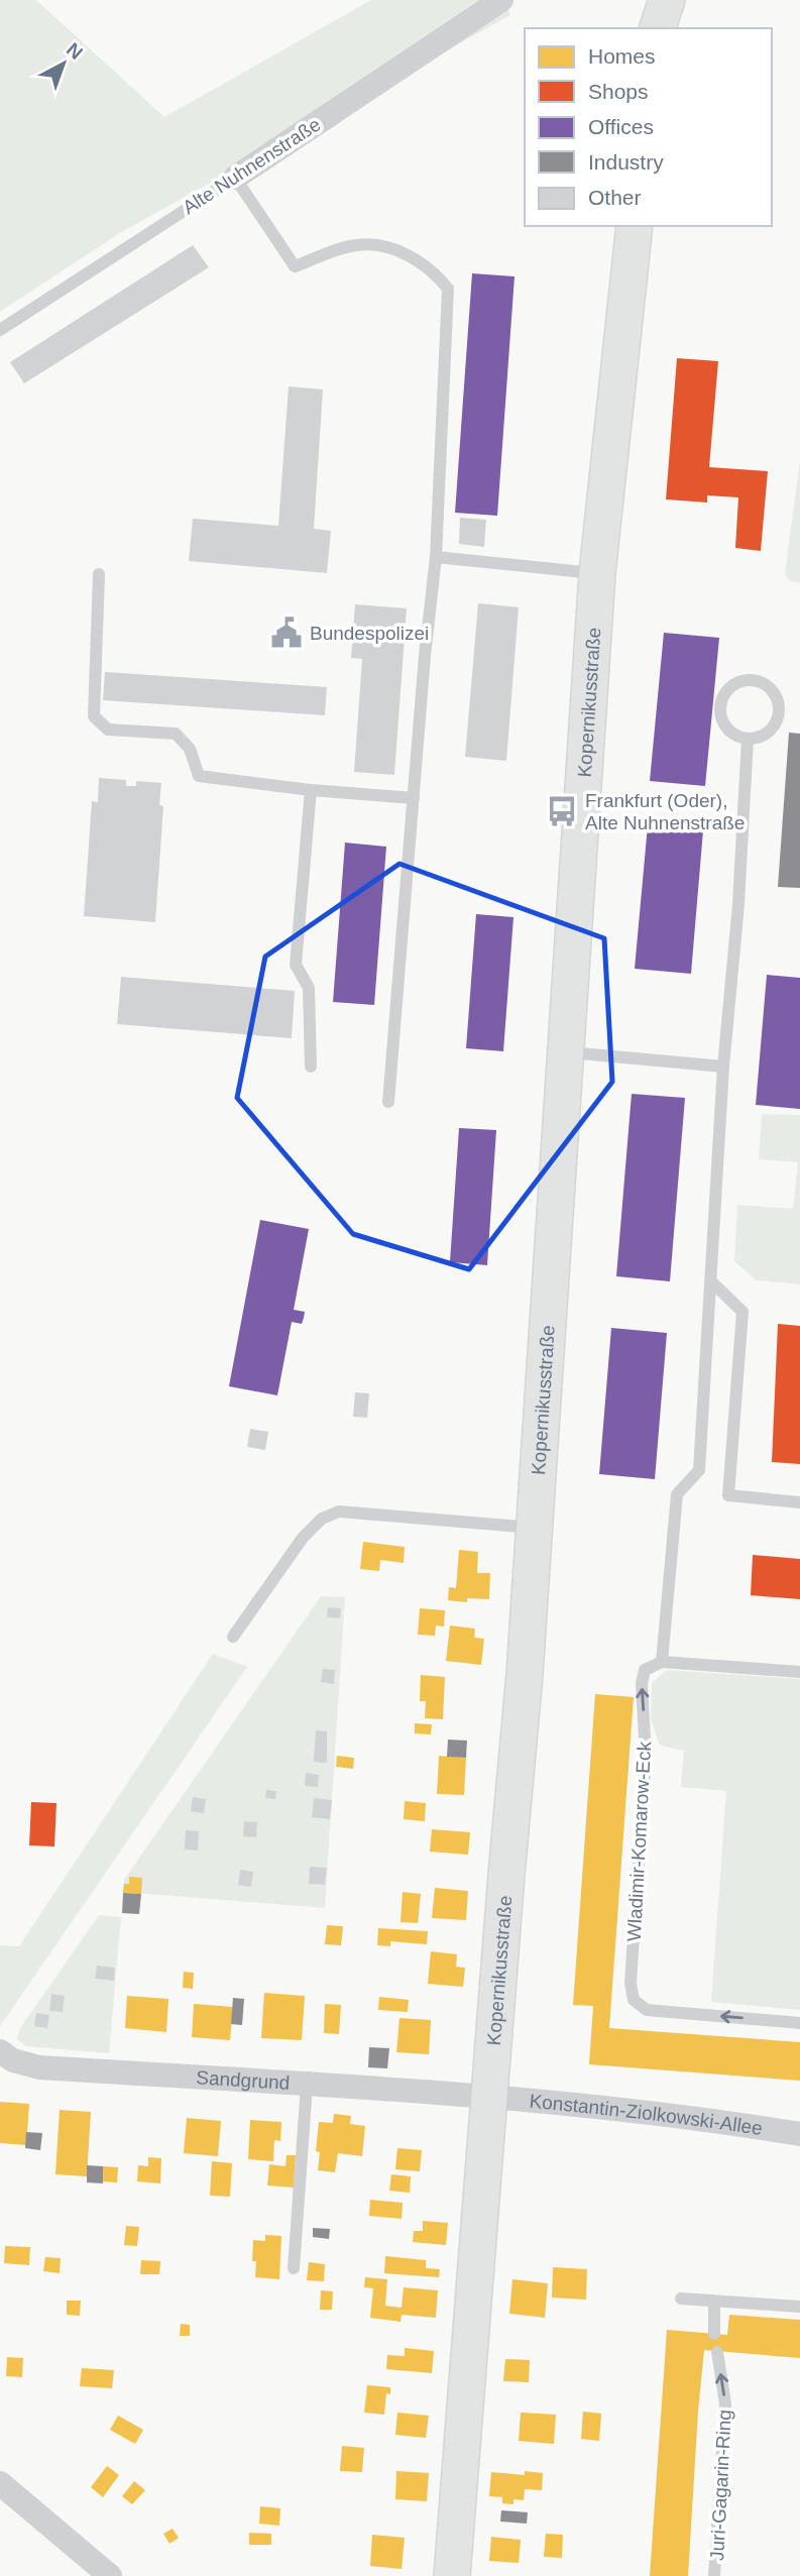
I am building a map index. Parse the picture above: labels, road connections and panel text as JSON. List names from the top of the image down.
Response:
{
  "streets": {
    "main road": ["Kopernikusstraße"],
    "street": ["Alte Nuhnenstraße", "Sandgrund", "Konstantin-Ziolkowski-Allee"],
    "lane": ["Wladimir-Komarow-Eck", "Juri-Gagarin-Ring"]
  },
  "crossings": [
    ["Kopernikusstraße", "Sandgrund"],
    ["Kopernikusstraße", "Konstantin-Ziolkowski-Allee"],
    ["Sandgrund", "Konstantin-Ziolkowski-Allee"]
  ],
  "one_way": ["Juri-Gagarin-Ring"],
  "places": {
    "public building": ["Bundespolizei"],
    "bus stop": ["Frankfurt (Oder), Alte Nuhnenstraße"]
  },
  "legend": [
    "Homes",
    "Shops",
    "Offices",
    "Industry",
    "Other"
  ],
  "north": "top right"
}
